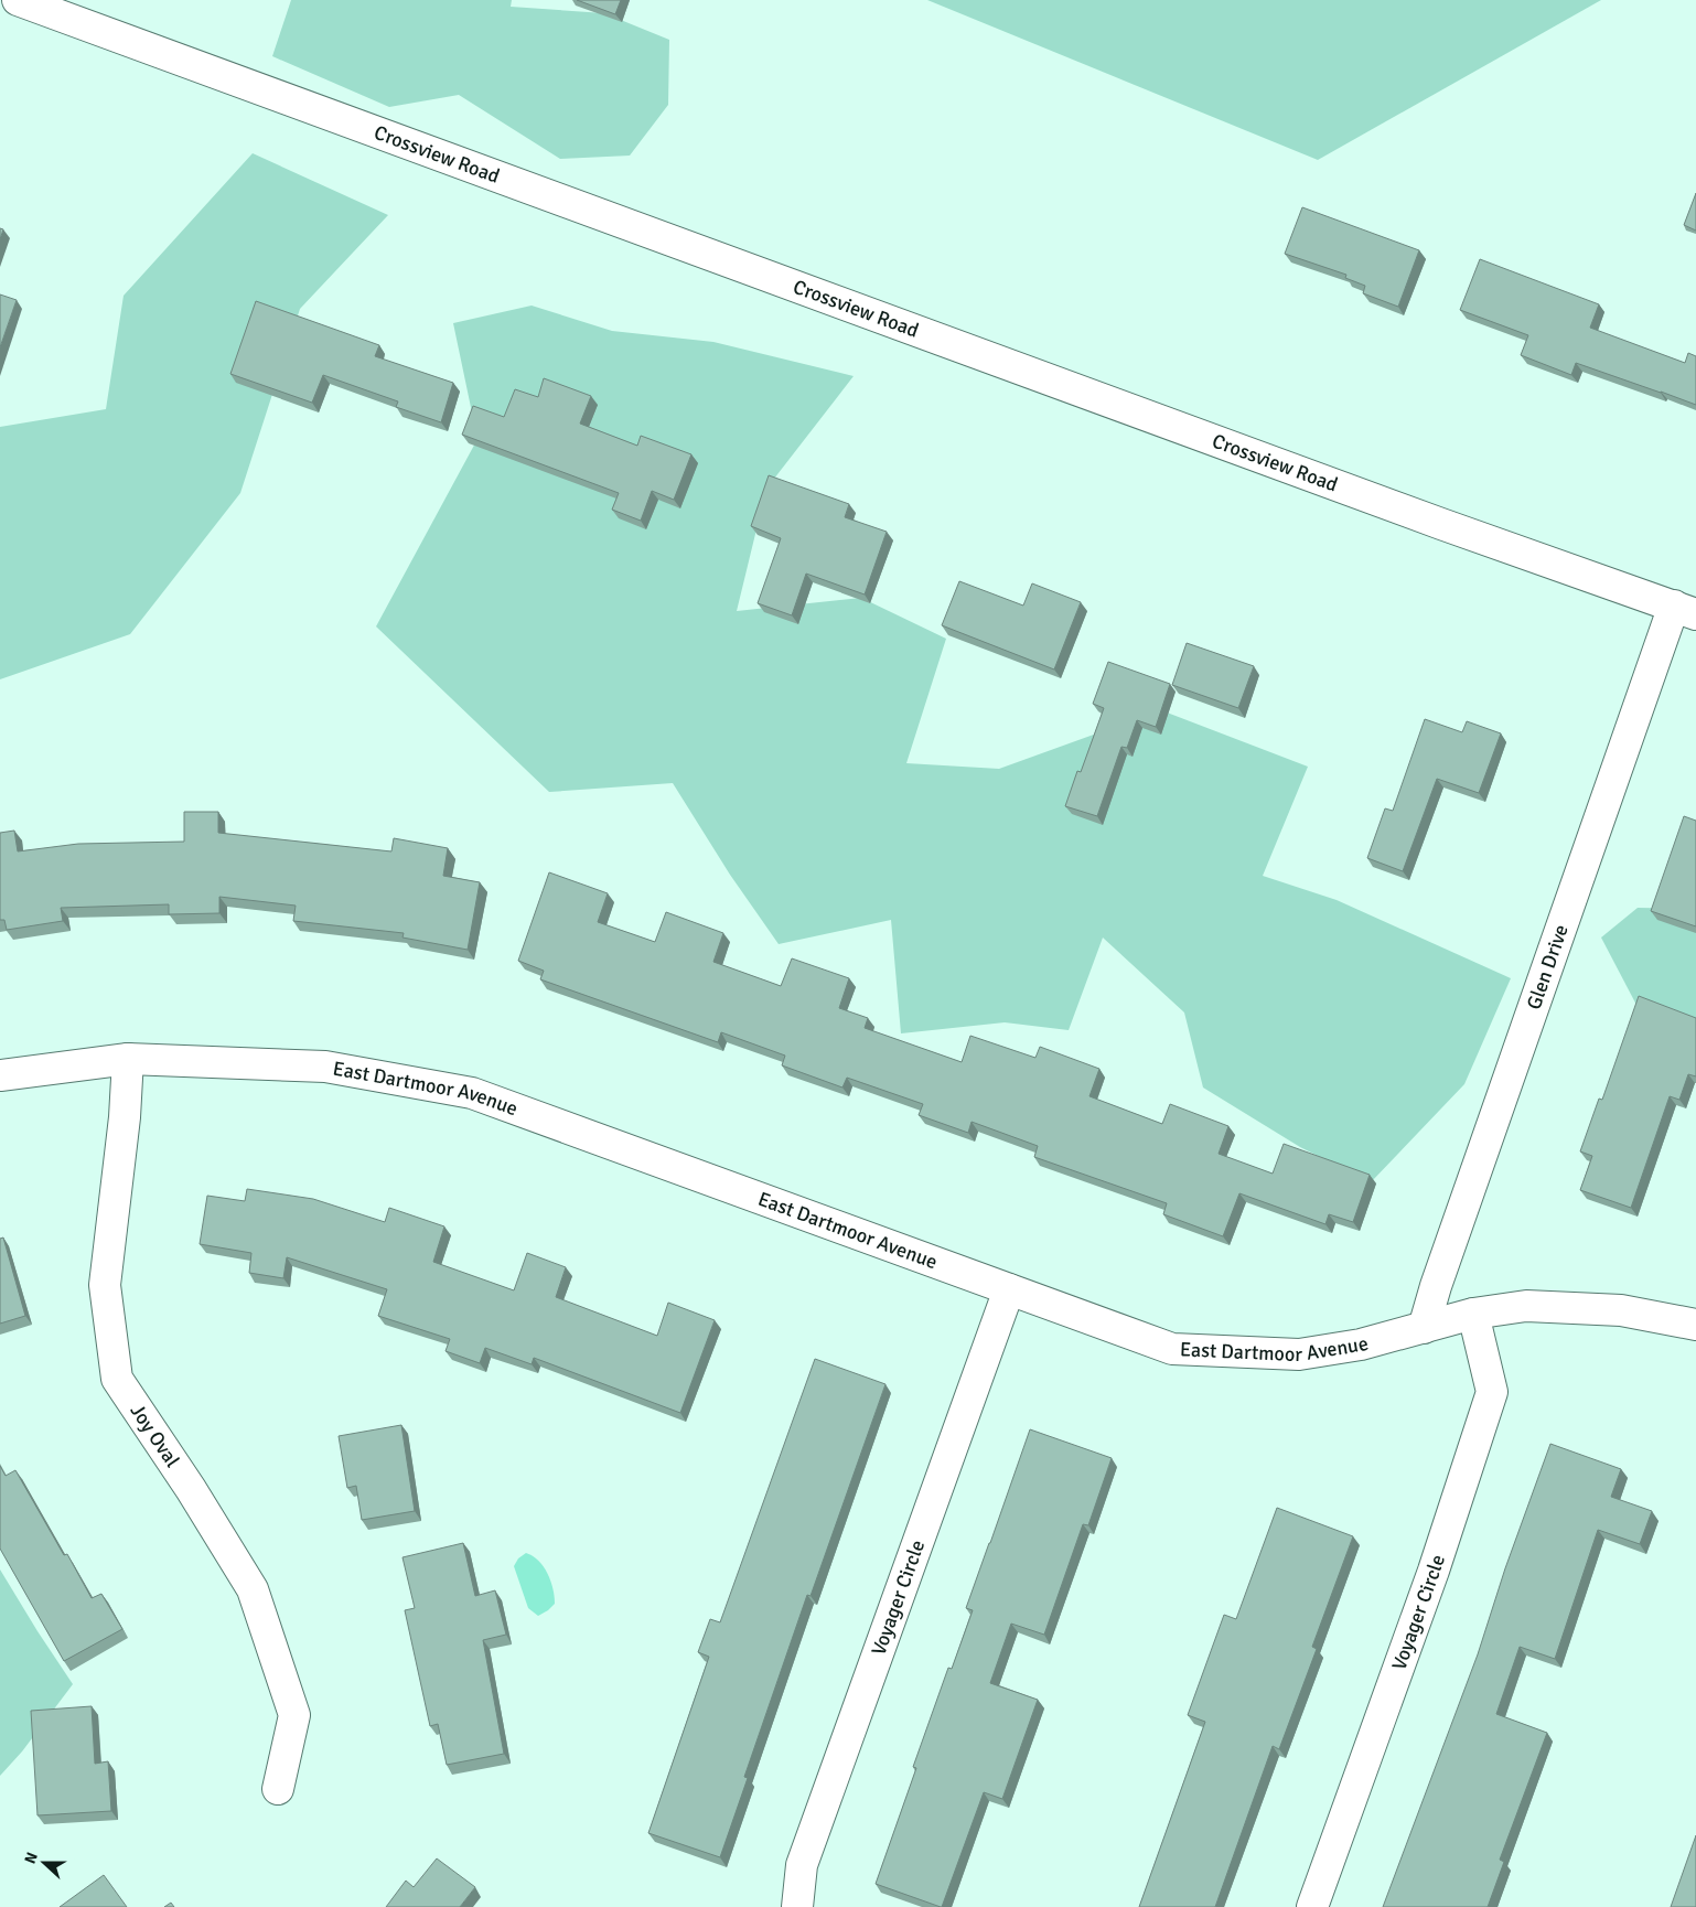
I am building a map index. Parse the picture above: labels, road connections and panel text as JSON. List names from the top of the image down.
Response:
{
  "streets": {
    "street": [
      "Crossview Road",
      "Glen Drive",
      "East Dartmoor Avenue",
      "Joy Oval",
      "Voyager Circle"
    ]
  },
  "crossings": [
    ["Crossview Road", "Glen Drive"],
    ["Glen Drive", "East Dartmoor Avenue"],
    ["East Dartmoor Avenue", "Joy Oval"],
    ["East Dartmoor Avenue", "Voyager Circle"]
  ],
  "north": "left"
}
